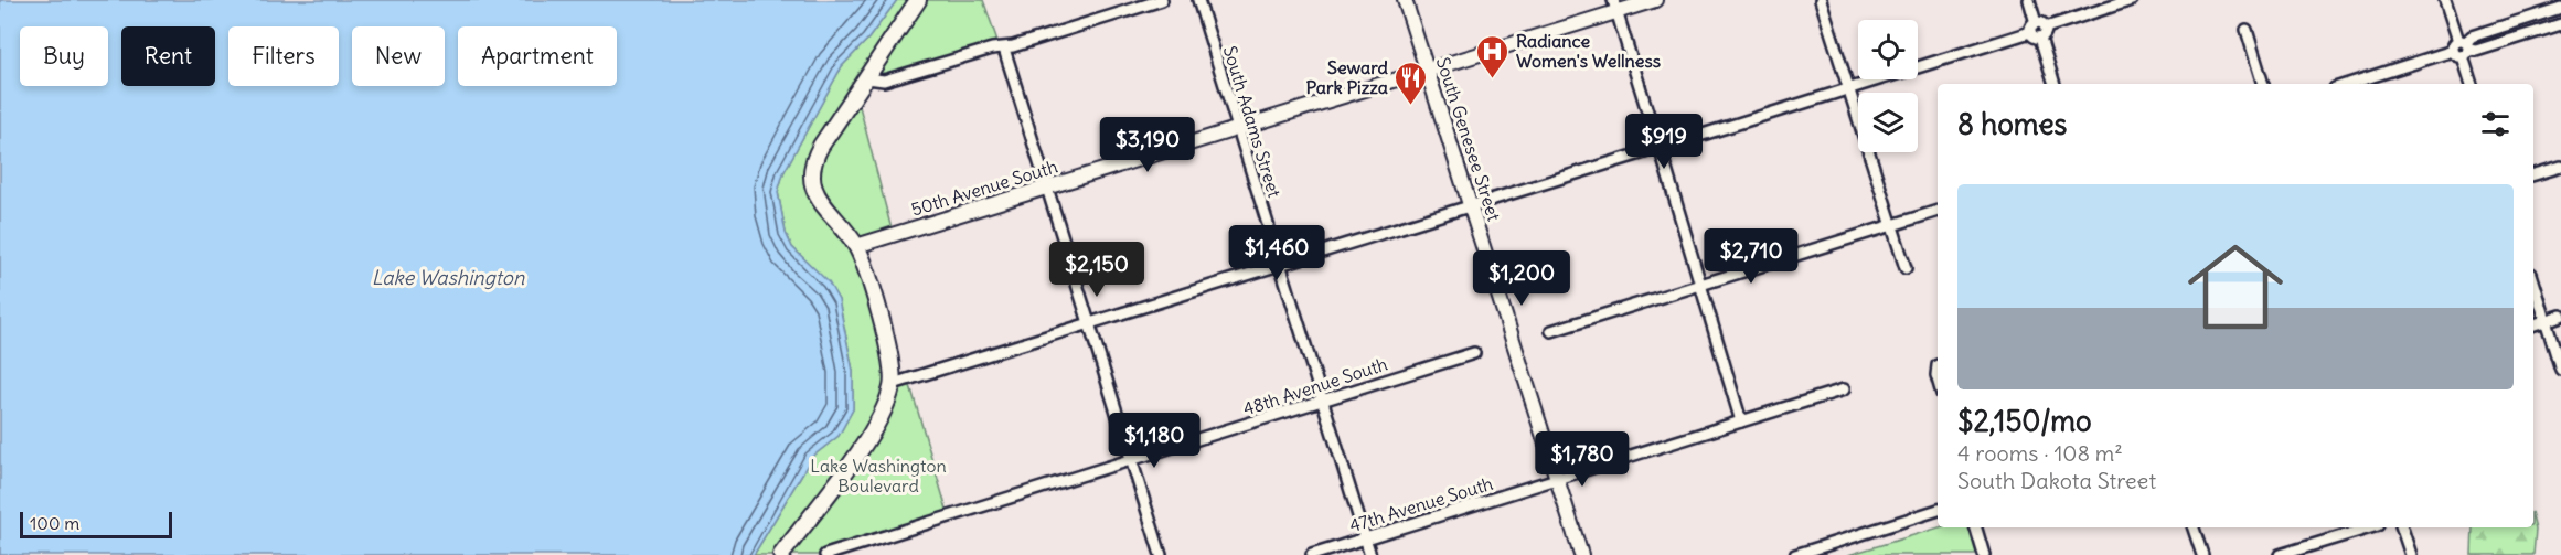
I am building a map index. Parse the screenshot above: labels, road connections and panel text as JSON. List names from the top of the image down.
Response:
{
  "streets": {
    "street": [
      "South Adams Street",
      "South Genesee Street",
      "50th Avenue South",
      "48th Avenue South",
      "47th Avenue South"
    ]
  },
  "crossings": [
    ["South Adams Street", "50th Avenue South"],
    ["South Adams Street", "48th Avenue South"],
    ["South Adams Street", "47th Avenue South"],
    ["South Genesee Street", "50th Avenue South"],
    ["South Genesee Street", "47th Avenue South"]
  ],
  "water": ["Lake Washington"],
  "parks": ["Lake Washington Boulevard"],
  "places": {
    "hospital": ["Radiance Women's Wellness"],
    "restaurant": ["Seward Park Pizza"]
  },
  "scale_bar": "100 m",
  "page": {
    "chip": [
      "Buy",
      "Rent",
      "Filters",
      "New",
      "Apartment"
    ],
    "heading": "8 homes",
    "price": [
      "$919",
      "$3,190",
      "$1,460",
      "$2,710",
      "$2,150",
      "$1,200",
      "$1,180",
      "$1,780"
    ],
    "list": [
      {
        "name": "$2,150/mo",
        "note": "4 rooms · 108 m² · South Dakota Street"
      }
    ],
    "scale": "100 m"
  }
}
